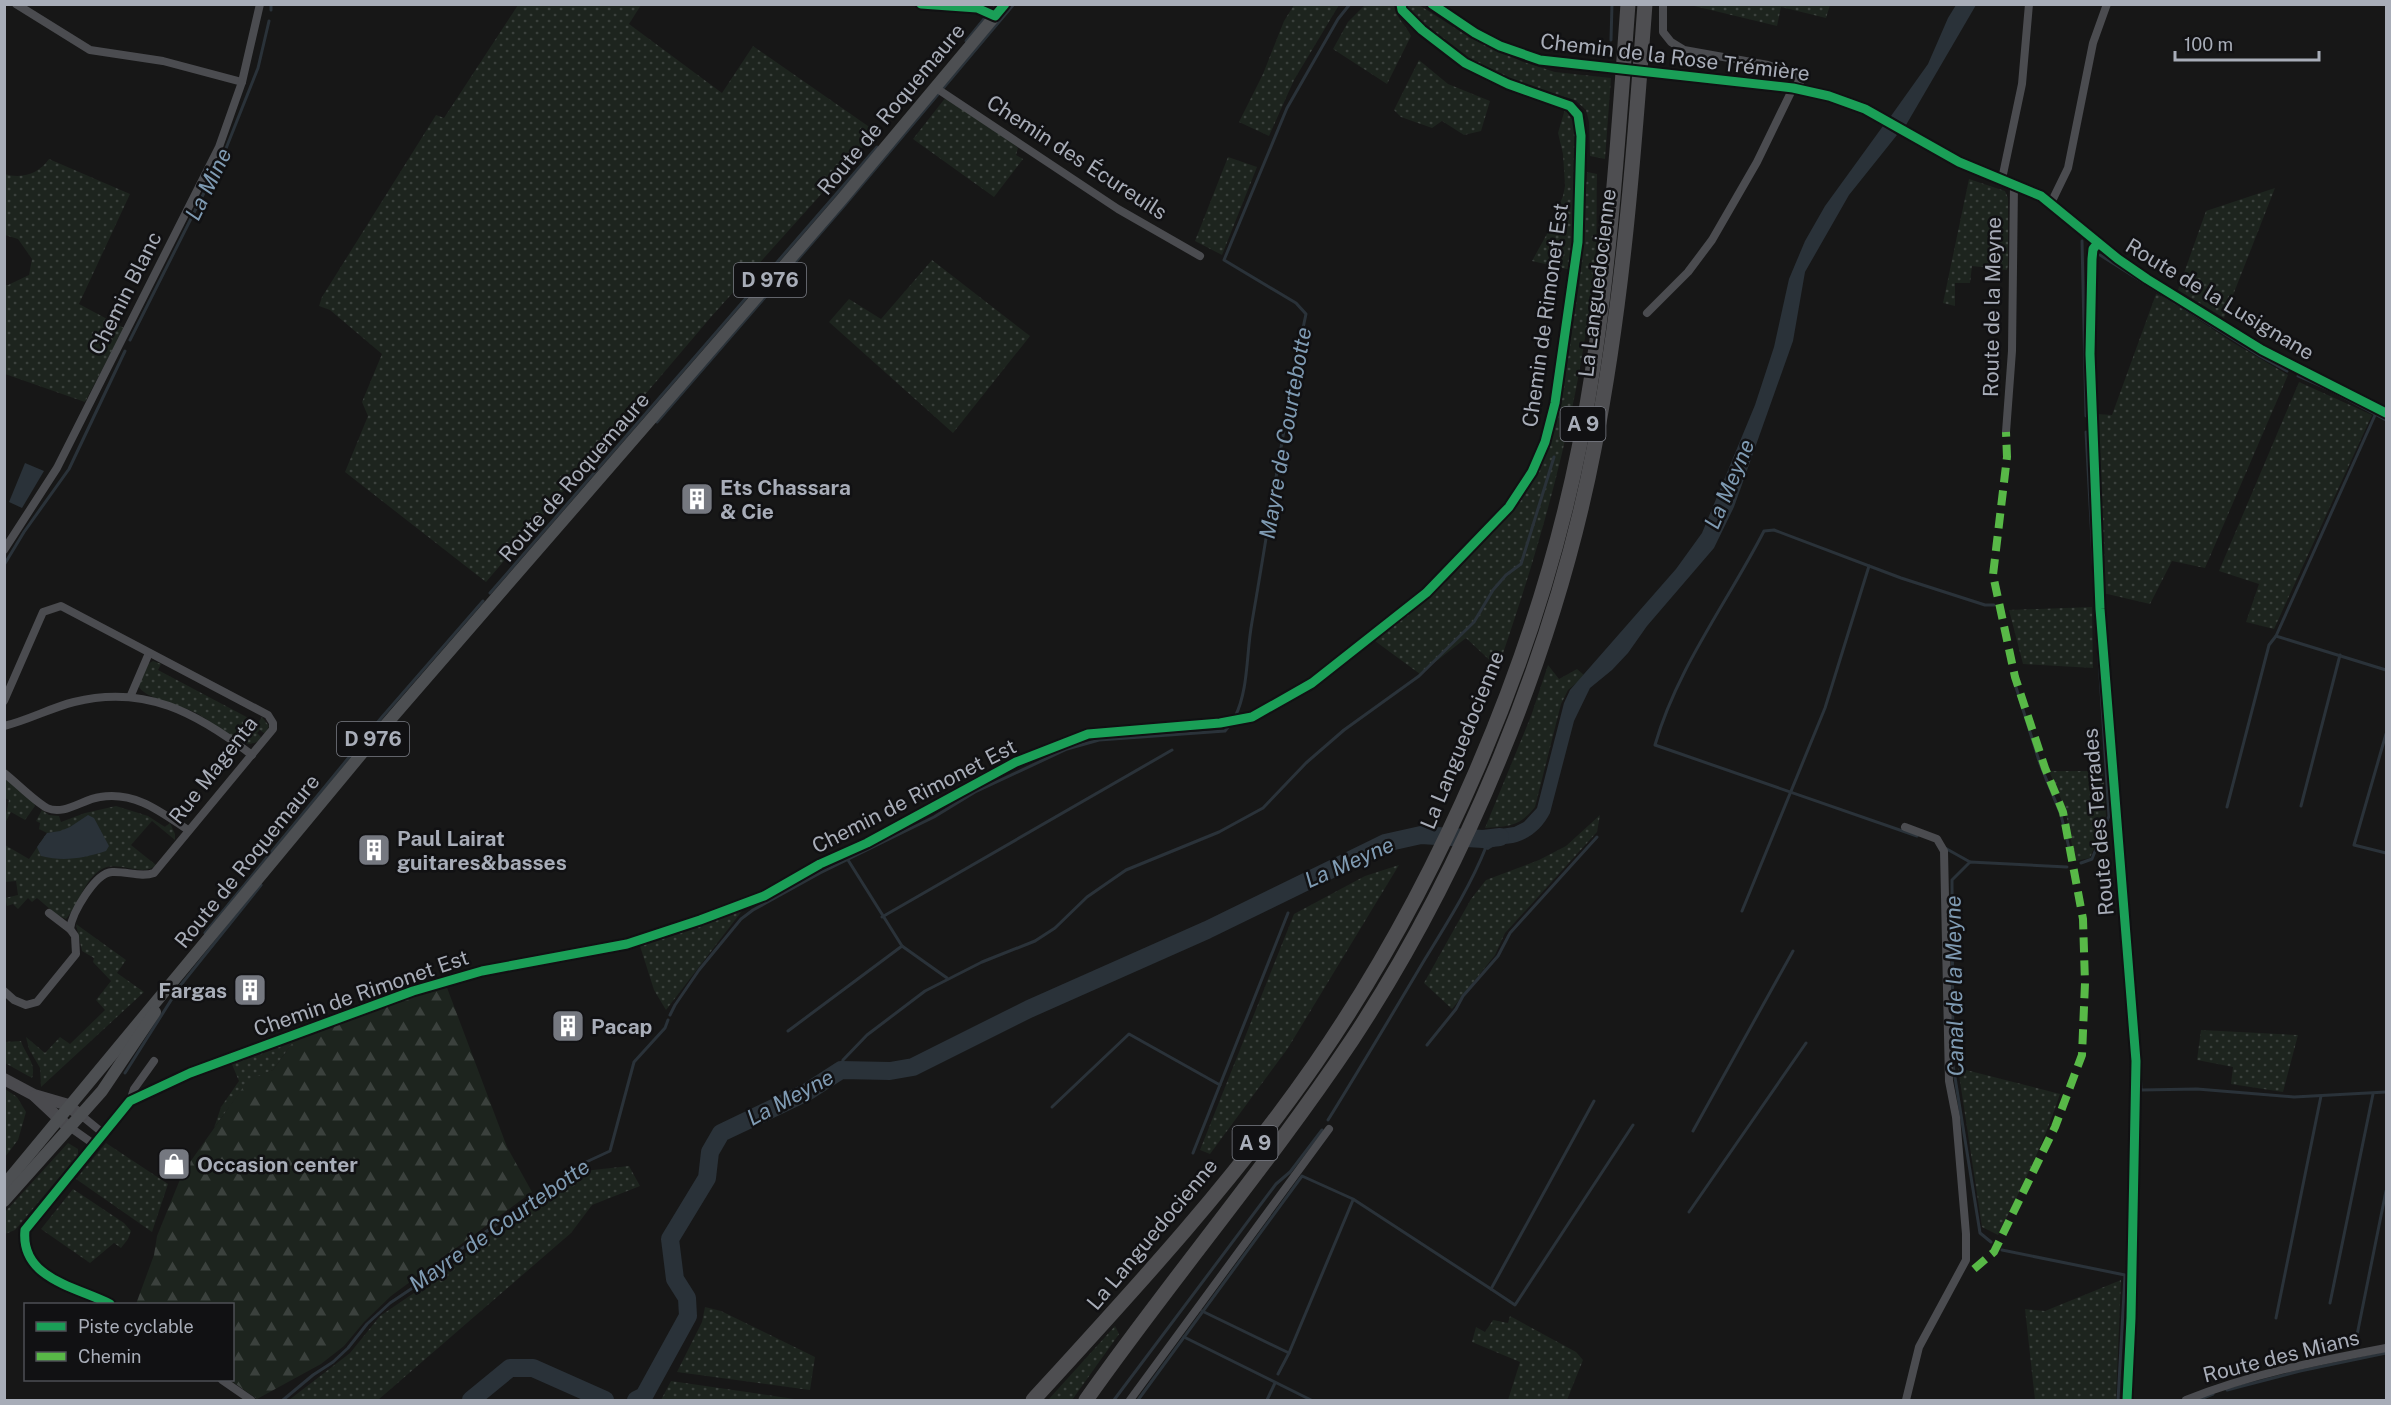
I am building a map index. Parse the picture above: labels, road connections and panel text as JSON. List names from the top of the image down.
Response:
{
  "streets": {
    "highway": ["La Languedocienne", "A 9"],
    "main road": ["Route de Roquemaure", "D 976"],
    "street": [
      "Chemin de la Rose Trémière",
      "Chemin des Écureuils",
      "Chemin Blanc",
      "Route de la Lusignane",
      "Route de la Meyne",
      "Chemin de Rimonet Est",
      "Rue Magenta",
      "Route des Terrades",
      "Route des Mians"
    ]
  },
  "crossings": [
    ["Chemin de la Rose Trémière", "Route de la Lusignane"],
    ["Chemin de la Rose Trémière", "Route de la Meyne"],
    ["Route de Roquemaure", "Chemin des Écureuils"],
    ["Route de la Lusignane", "Route de la Meyne"],
    ["Route de la Lusignane", "Route des Terrades"]
  ],
  "water": [
    "La Mine",
    "Mayre de Courtebotte",
    "La Meyne",
    "Canal de la Meyne"
  ],
  "places": {
    "building": [
      "Ets Chassara & Cie",
      "Paul Lairat guitares&basses",
      "Fargas",
      "Pacap"
    ],
    "shop": ["Occasion center"]
  },
  "legend": ["Piste cyclable", "Chemin"],
  "scale_bar": "100 m"
}
